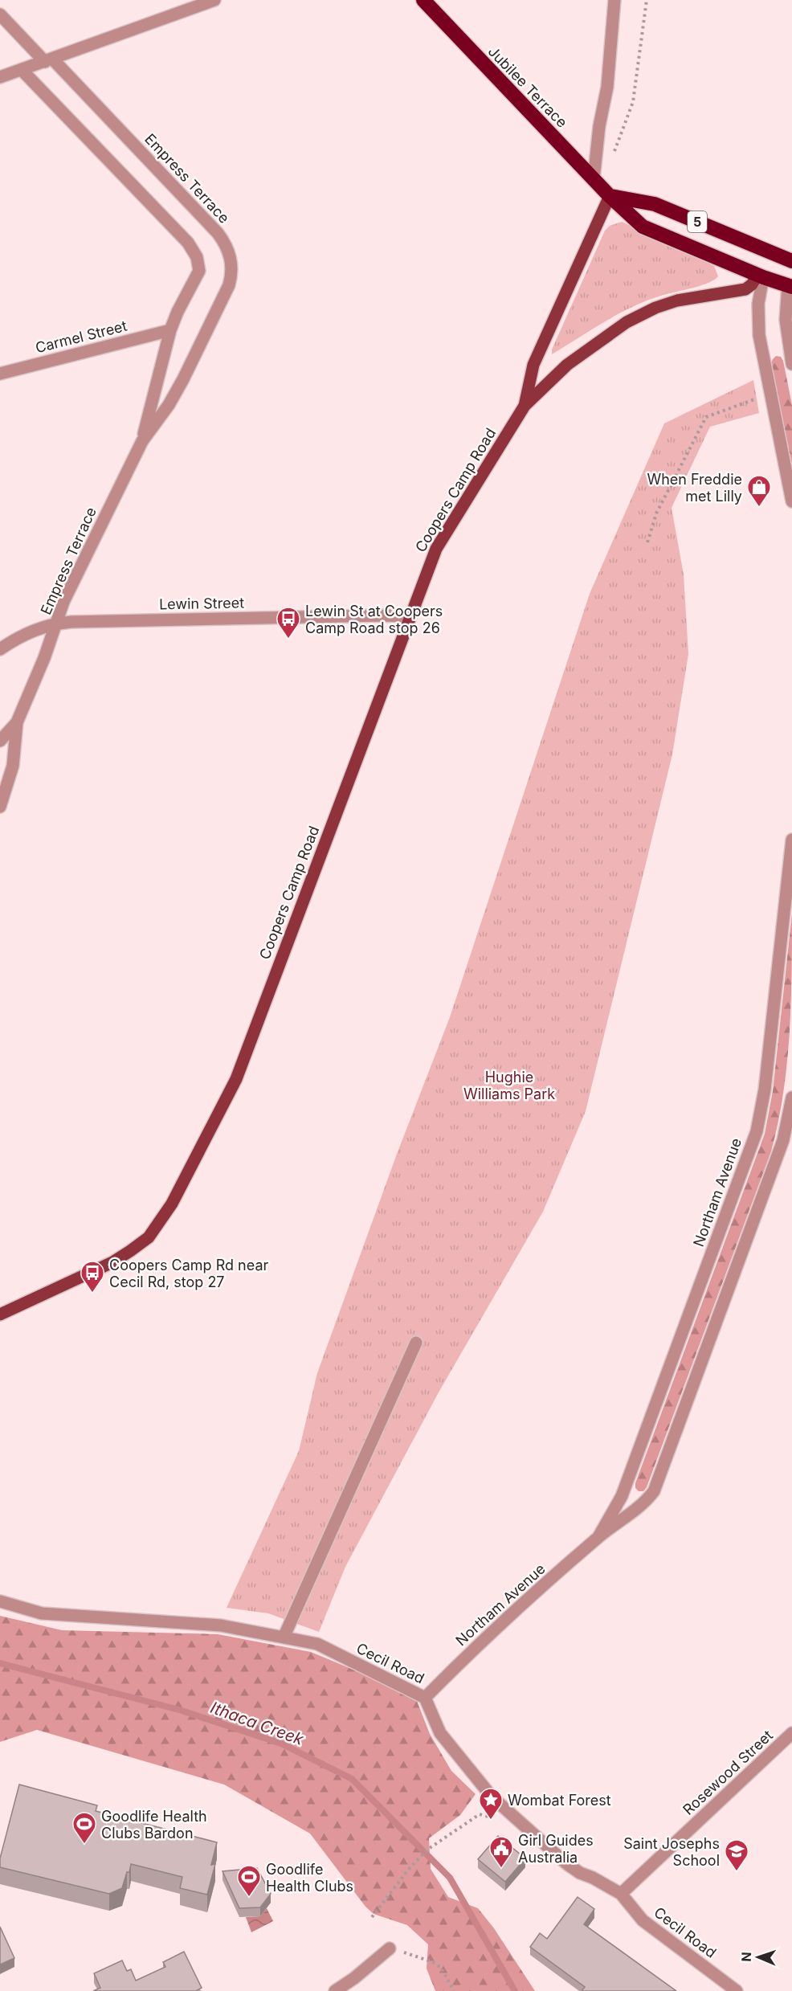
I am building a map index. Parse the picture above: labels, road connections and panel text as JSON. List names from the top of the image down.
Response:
{
  "streets": {
    "highway": ["Jubilee Terrace", "5"],
    "main road": ["Coopers Camp Road"],
    "street": [
      "Empress Terrace",
      "Carmel Street",
      "Lewin Street",
      "Northam Avenue",
      "Cecil Road",
      "Rosewood Street"
    ]
  },
  "crossings": [
    ["Jubilee Terrace", "5"],
    ["Jubilee Terrace", "Coopers Camp Road"],
    ["Empress Terrace", "Carmel Street"],
    ["Empress Terrace", "Lewin Street"],
    ["5", "Coopers Camp Road"],
    ["Coopers Camp Road", "Lewin Street"],
    ["Northam Avenue", "Cecil Road"],
    ["Cecil Road", "Rosewood Street"]
  ],
  "water": ["Ithaca Creek"],
  "parks": ["Hughie Williams Park"],
  "places": {
    "shop": ["When Freddie met Lilly"],
    "bus stop": ["Lewin St at Coopers Camp Road stop 26", "Coopers Camp Rd near Cecil Rd, stop 27"],
    "place": ["Wombat Forest"],
    "sports": ["Goodlife Health Clubs Bardon", "Goodlife Health Clubs"],
    "public building": ["Girl Guides Australia"],
    "school or university": ["Saint Josephs School"]
  },
  "north": "left"
}
